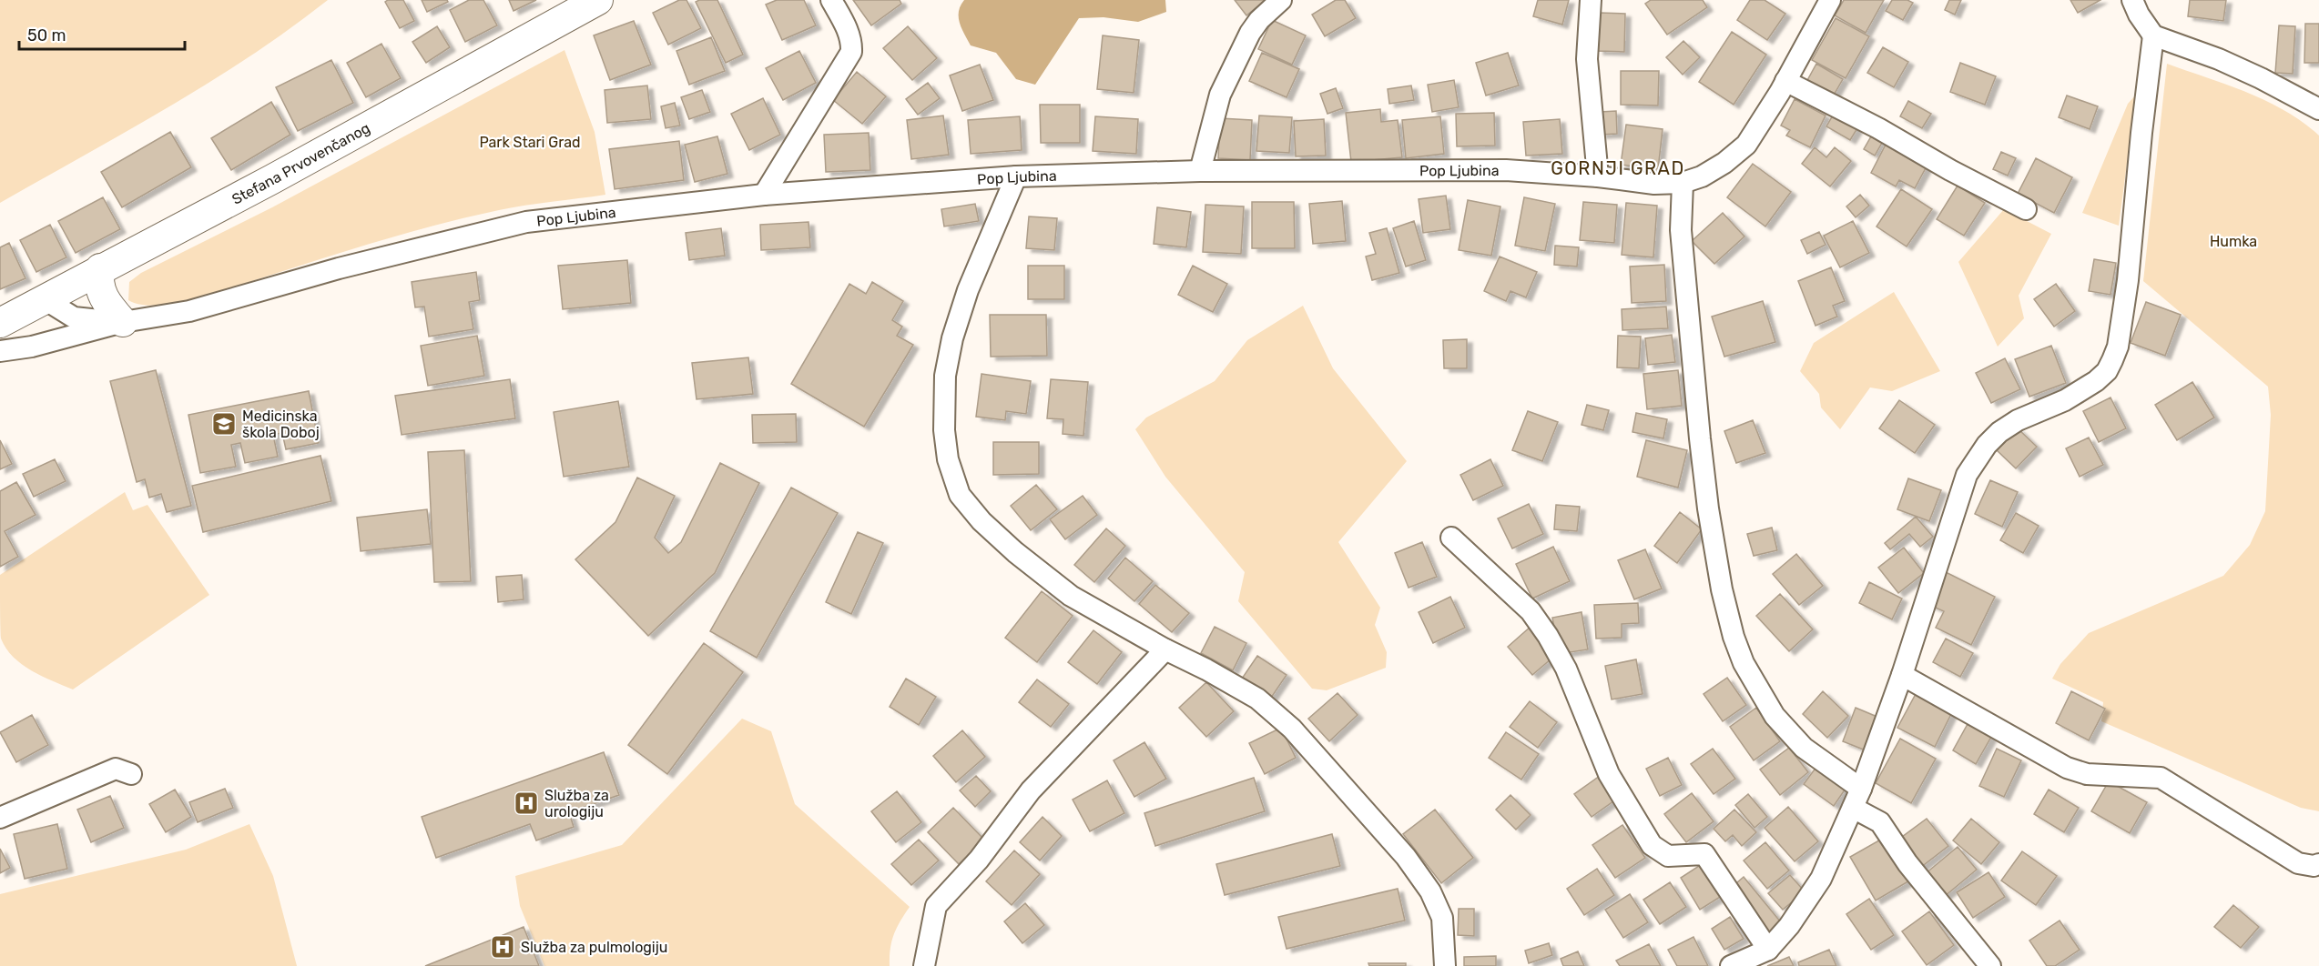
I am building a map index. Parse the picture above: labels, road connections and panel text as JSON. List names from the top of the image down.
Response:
{
  "streets": {
    "street": ["Stefana Prvovenčanog", "Pop Ljubina"]
  },
  "districts": ["GORNJI GRAD"],
  "parks": ["Park Stari Grad", "Humka"],
  "places": {
    "school or university": ["Medicinska škola Doboj"],
    "hospital": ["Služba za urologiju", "Služba za pulmologiju"]
  },
  "scale_bar": "50 m"
}
